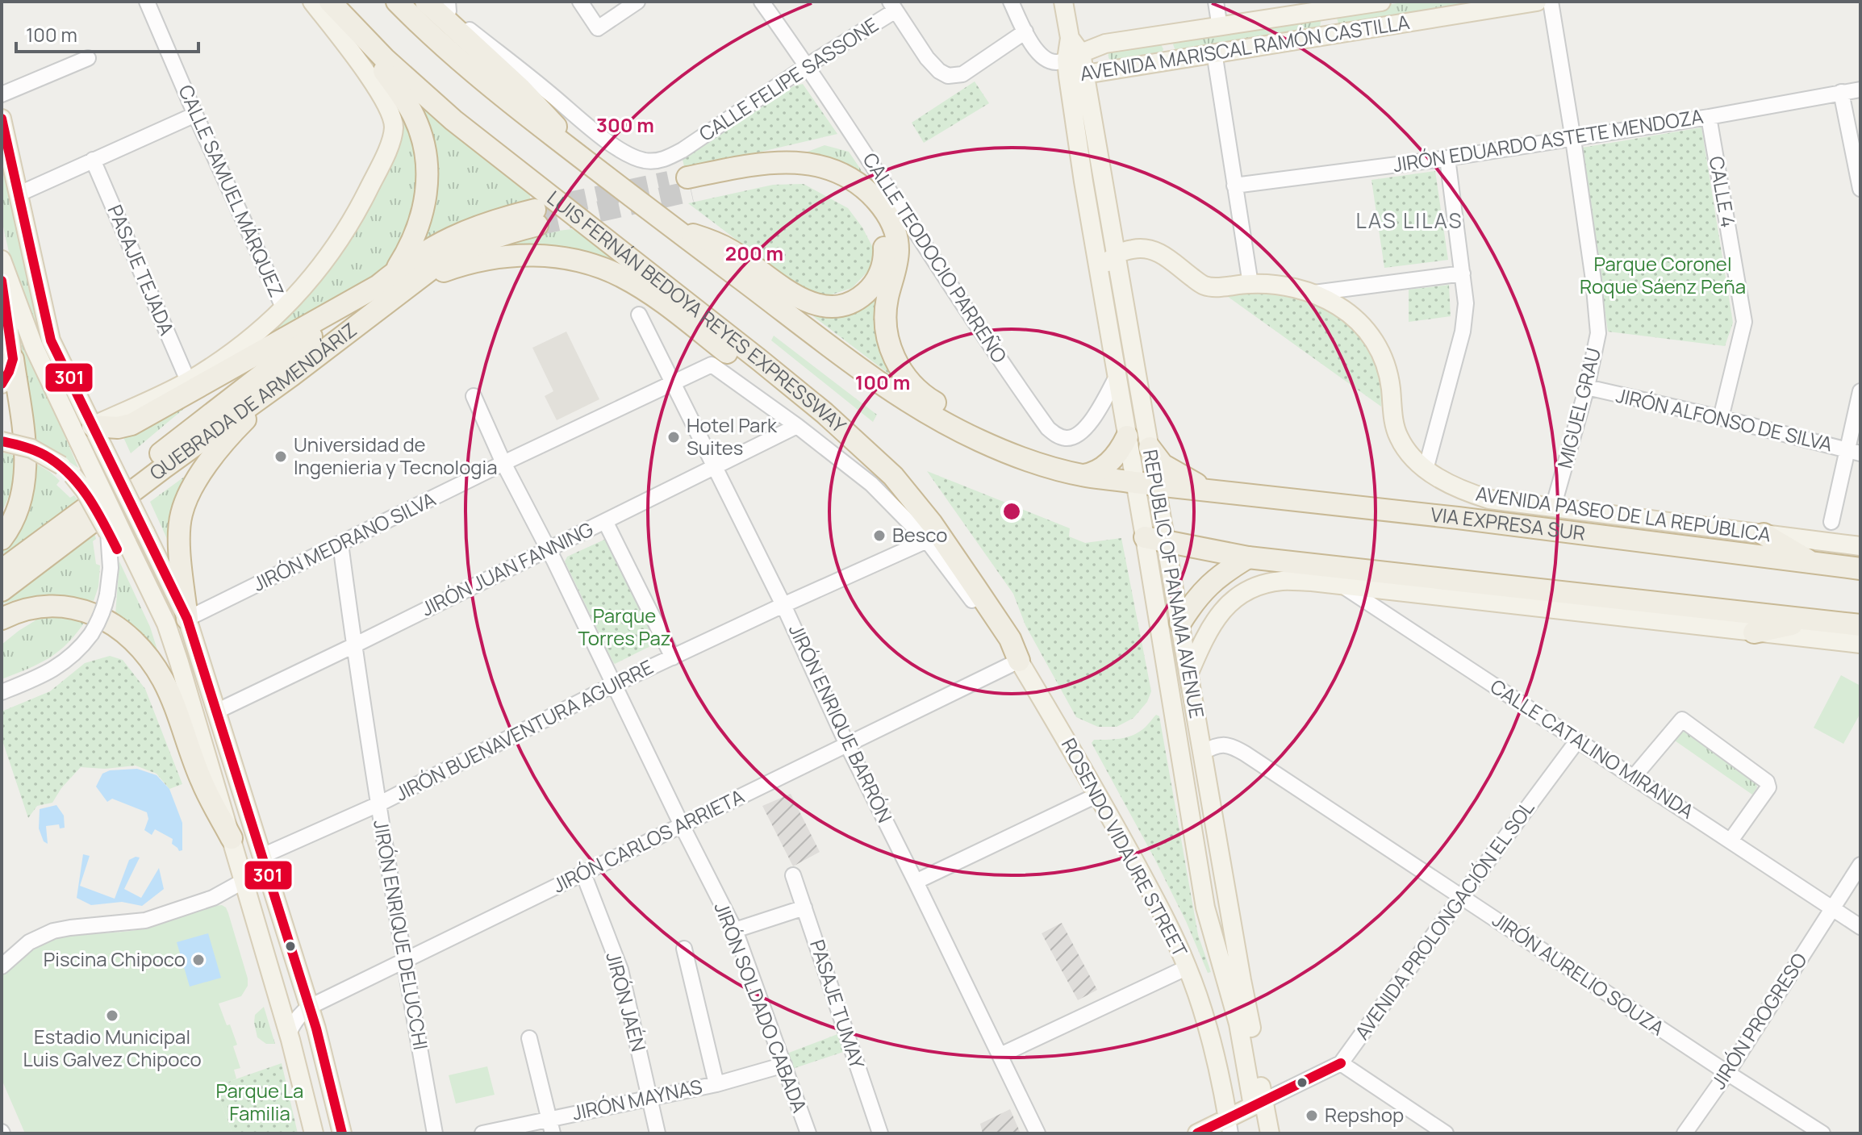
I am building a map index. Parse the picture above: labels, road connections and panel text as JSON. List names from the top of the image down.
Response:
{
  "streets": {
    "highway": ["LUIS FERNÁN BEDOYA REYES EXPRESSWAY", "QUEBRADA DE ARMENDÁRIZ", "VIA EXPRESA SUR"],
    "main road": [
      "AVENIDA MARISCAL RAMÓN CASTILLA",
      "AVENIDA PASEO DE LA REPÚBLICA",
      "REPUBLIC OF PANAMA AVENUE",
      "ROSENDO VIDAURE STREET"
    ],
    "street": [
      "CALLE FELIPE SASSONE",
      "JIRÓN EDUARDO ASTETE MENDOZA",
      "CALLE SAMUEL MÁRQUEZ",
      "CALLE 4",
      "CALLE TEODOCIO PARREÑO",
      "PASAJE TEJADA",
      "MIGUEL GRAU",
      "JIRÓN ALFONSO DE SILVA",
      "JIRÓN MEDRANO SILVA",
      "JIRÓN JUAN FANNING",
      "JIRÓN ENRIQUE BARRÓN",
      "JIRÓN BUENAVENTURA AGUIRRE",
      "CALLE CATALINO MIRANDA",
      "JIRÓN CARLOS ARRIETA",
      "AVENIDA PROLONGACIÓN EL SOL",
      "JIRÓN ENRIQUE DELUCCHI",
      "JIRÓN AURELIO SOUZA",
      "JIRÓN JAÉN",
      "PASAJE TUMAY",
      "JIRÓN SOLDADO CABADA",
      "JIRÓN PROGRESO",
      "JIRÓN MAYNAS"
    ]
  },
  "crossings": [
    ["AVENIDA MARISCAL RAMÓN CASTILLA", "REPUBLIC OF PANAMA AVENUE"],
    ["CALLE FELIPE SASSONE", "CALLE TEODOCIO PARREÑO"],
    ["JIRÓN EDUARDO ASTETE MENDOZA", "CALLE 4"],
    ["JIRÓN EDUARDO ASTETE MENDOZA", "MIGUEL GRAU"],
    ["CALLE 4", "JIRÓN ALFONSO DE SILVA"],
    ["CALLE TEODOCIO PARREÑO", "REPUBLIC OF PANAMA AVENUE"],
    ["LUIS FERNÁN BEDOYA REYES EXPRESSWAY", "JIRÓN CARLOS ARRIETA"],
    ["LUIS FERNÁN BEDOYA REYES EXPRESSWAY", "ROSENDO VIDAURE STREET"],
    ["MIGUEL GRAU", "JIRÓN ALFONSO DE SILVA"],
    ["MIGUEL GRAU", "AVENIDA PASEO DE LA REPÚBLICA"],
    ["AVENIDA PASEO DE LA REPÚBLICA", "REPUBLIC OF PANAMA AVENUE"],
    ["VIA EXPRESA SUR", "REPUBLIC OF PANAMA AVENUE"],
    ["JIRÓN MEDRANO SILVA", "JIRÓN JUAN FANNING"],
    ["JIRÓN MEDRANO SILVA", "JIRÓN ENRIQUE BARRÓN"],
    ["JIRÓN MEDRANO SILVA", "JIRÓN ENRIQUE DELUCCHI"],
    ["JIRÓN MEDRANO SILVA", "JIRÓN SOLDADO CABADA"],
    ["JIRÓN JUAN FANNING", "JIRÓN ENRIQUE BARRÓN"],
    ["JIRÓN JUAN FANNING", "JIRÓN ENRIQUE DELUCCHI"],
    ["JIRÓN JUAN FANNING", "JIRÓN SOLDADO CABADA"],
    ["REPUBLIC OF PANAMA AVENUE", "AVENIDA PROLONGACIÓN EL SOL"],
    ["REPUBLIC OF PANAMA AVENUE", "JIRÓN AURELIO SOUZA"],
    ["JIRÓN ENRIQUE BARRÓN", "JIRÓN BUENAVENTURA AGUIRRE"],
    ["JIRÓN ENRIQUE BARRÓN", "JIRÓN CARLOS ARRIETA"],
    ["JIRÓN BUENAVENTURA AGUIRRE", "JIRÓN ENRIQUE DELUCCHI"],
    ["JIRÓN BUENAVENTURA AGUIRRE", "JIRÓN SOLDADO CABADA"],
    ["CALLE CATALINO MIRANDA", "AVENIDA PROLONGACIÓN EL SOL"],
    ["CALLE CATALINO MIRANDA", "JIRÓN PROGRESO"],
    ["JIRÓN CARLOS ARRIETA", "ROSENDO VIDAURE STREET"],
    ["JIRÓN CARLOS ARRIETA", "JIRÓN ENRIQUE DELUCCHI"],
    ["JIRÓN CARLOS ARRIETA", "JIRÓN JAÉN"],
    ["JIRÓN CARLOS ARRIETA", "JIRÓN SOLDADO CABADA"],
    ["AVENIDA PROLONGACIÓN EL SOL", "JIRÓN AURELIO SOUZA"],
    ["JIRÓN AURELIO SOUZA", "JIRÓN PROGRESO"],
    ["JIRÓN JAÉN", "JIRÓN MAYNAS"],
    ["JIRÓN SOLDADO CABADA", "JIRÓN MAYNAS"]
  ],
  "districts": ["LAS LILAS"],
  "parks": ["Parque Coronel Roque Sáenz Peña", "Parque Torres Paz", "Parque La Familia"],
  "places": [
    "Hotel Park Suites",
    "Universidad de Ingenieria y Tecnologia",
    "Besco",
    "Piscina Chipoco",
    "Estadio Municipal Luis Galvez Chipoco",
    "Repshop"
  ],
  "lines": ["transit line 301"],
  "scale_bar": "100 m",
  "rings": ["300 m", "200 m", "100 m"]
}
